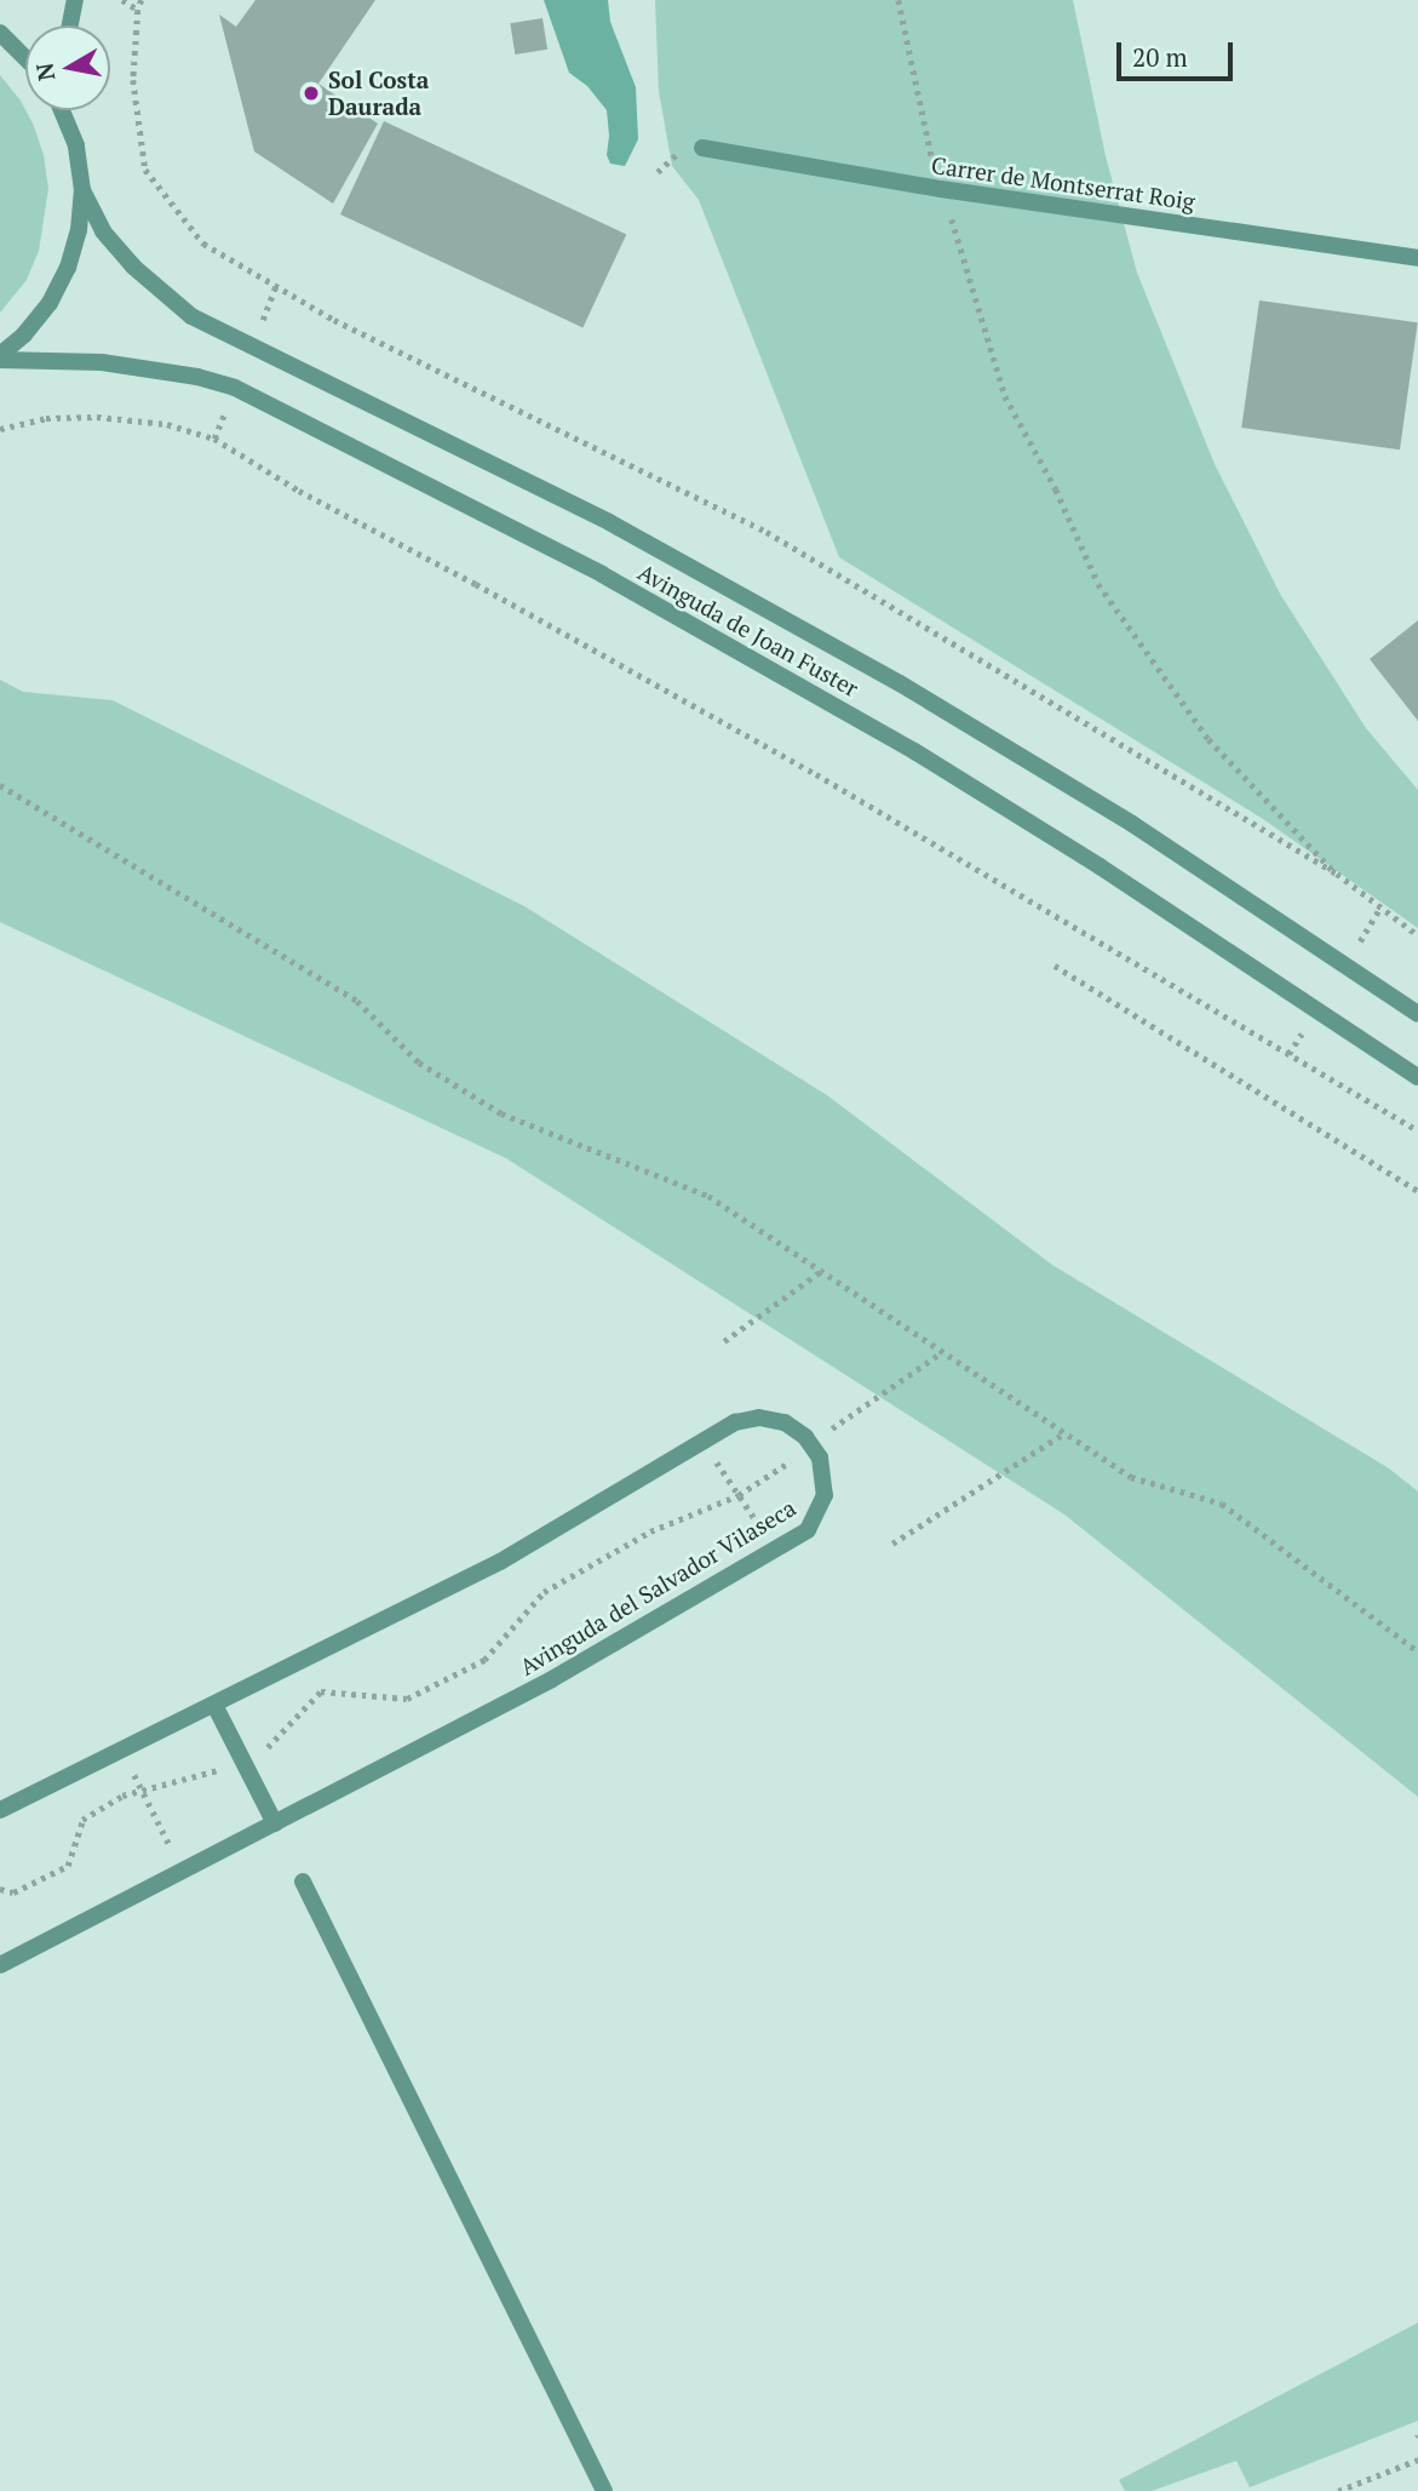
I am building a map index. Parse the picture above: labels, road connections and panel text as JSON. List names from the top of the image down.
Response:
{
  "streets": {
    "street": ["Carrer de Montserrat Roig", "Avinguda de Joan Fuster", "Avinguda del Salvador Vilaseca"]
  },
  "places": ["Sol Costa Daurada"],
  "scale_bar": "20 m",
  "north": "left"
}
